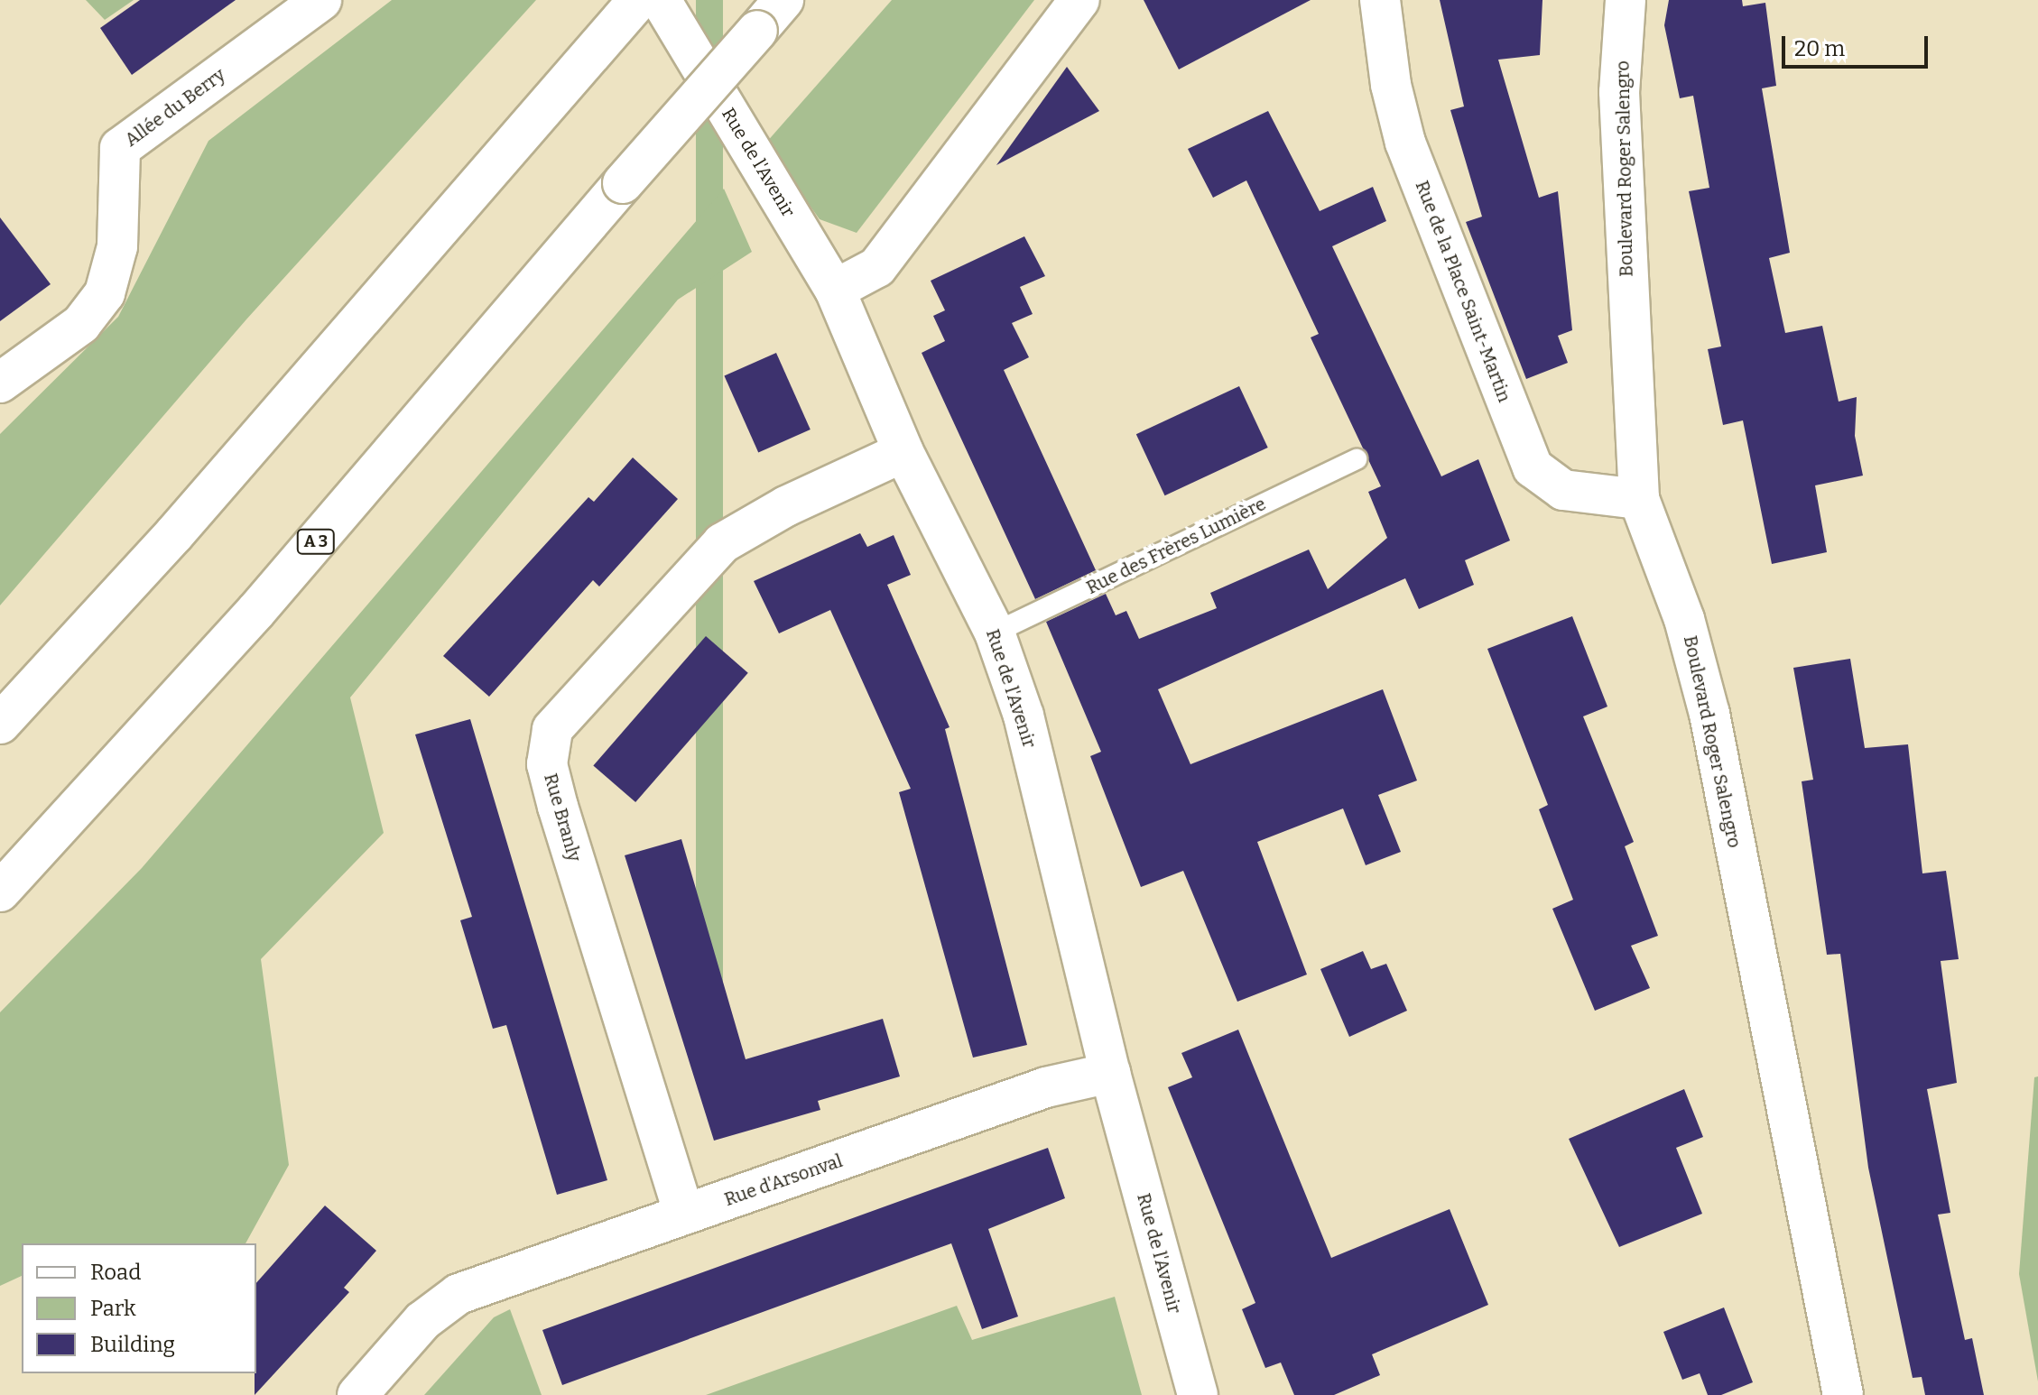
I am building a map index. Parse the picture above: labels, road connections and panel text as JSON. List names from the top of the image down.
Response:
{
  "streets": {
    "main road": [
      "Allée du Berry",
      "Rue de l'Avenir",
      "Boulevard Roger Salengro",
      "Rue de la Place Saint-Martin",
      "A 3",
      "Rue Branly",
      "Rue d'Arsonval"
    ],
    "lane": ["Rue des Frères Lumière"]
  },
  "crossings": [
    ["Rue de l'Avenir", "Rue des Frères Lumière"],
    ["Rue de l'Avenir", "Rue Branly"],
    ["Rue de l'Avenir", "Rue d'Arsonval"],
    ["Boulevard Roger Salengro", "Rue de la Place Saint-Martin"],
    ["Rue Branly", "Rue d'Arsonval"]
  ],
  "legend": ["Road", "Park", "Building"],
  "scale_bar": "20 m"
}
